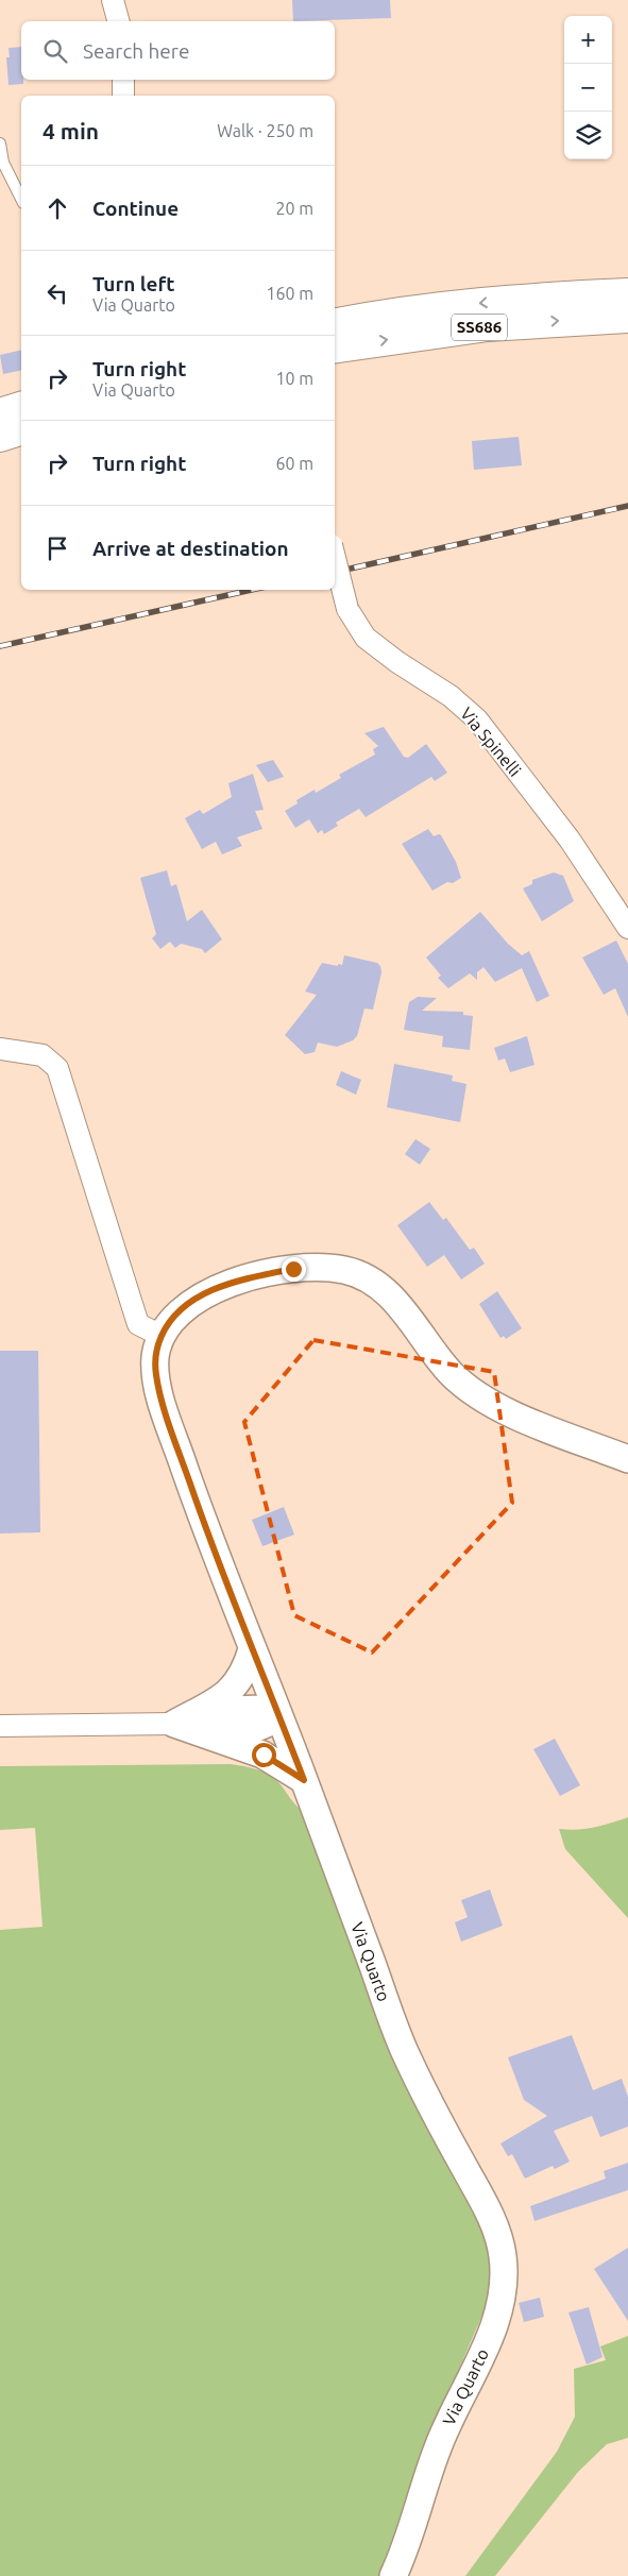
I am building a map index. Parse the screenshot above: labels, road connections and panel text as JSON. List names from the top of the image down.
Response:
{
  "streets": {
    "highway": ["SS686"],
    "street": ["Via Spinelli", "Via Quarto"]
  },
  "page": {
    "map_buttons": ["+", "−"],
    "search": "Search here",
    "heading": ["4 min", "Walk · 250 m"],
    "list": [
      ["Continue", "20 m"],
      ["Turn left", "Via Quarto", "160 m"],
      ["Turn right", "Via Quarto", "10 m"],
      ["Turn right", "60 m"],
      "Arrive at destination"
    ]
  }
}
